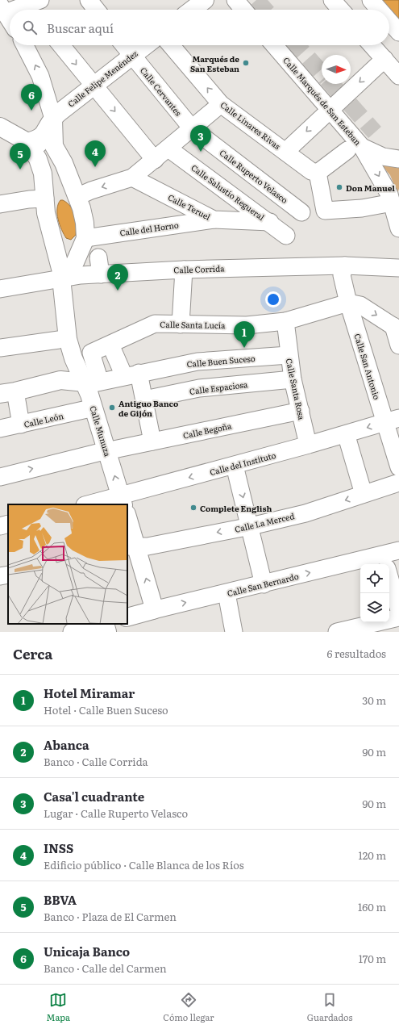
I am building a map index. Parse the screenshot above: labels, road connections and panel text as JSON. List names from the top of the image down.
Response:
{
  "streets": {
    "main road": ["Calle Felipe Menéndez", "Calle Munuza", "Calle San Bernardo"],
    "street": [
      "Calle Cervantes",
      "Calle Marqués de San Esteban",
      "Calle Linares Rivas",
      "Calle Ruperto Velasco",
      "Calle Salustio Regueral",
      "Calle Teruel",
      "Calle del Horno",
      "Calle Corrida",
      "Calle Santa Lucía",
      "Calle Buen Suceso",
      "Calle San Antonio",
      "Calle Espaciosa",
      "Calle Santa Rosa",
      "Calle León",
      "Calle Begoña",
      "Calle del Instituto",
      "Calle La Merced"
    ]
  },
  "crossings": [
    ["Calle Felipe Menéndez", "Calle Cervantes"],
    ["Calle Felipe Menéndez", "Calle Munuza"],
    ["Calle Cervantes", "Calle Ruperto Velasco"],
    ["Calle Salustio Regueral", "Calle Teruel"],
    ["Calle Teruel", "Calle del Horno"],
    ["Calle Corrida", "Calle San Antonio"],
    ["Calle Corrida", "Calle Munuza"],
    ["Calle Santa Lucía", "Calle Buen Suceso"],
    ["Calle Santa Lucía", "Calle San Antonio"],
    ["Calle Santa Lucía", "Calle Santa Rosa"],
    ["Calle Santa Lucía", "Calle Munuza"],
    ["Calle Buen Suceso", "Calle Santa Rosa"],
    ["Calle Buen Suceso", "Calle Munuza"],
    ["Calle San Antonio", "Calle del Instituto"],
    ["Calle Espaciosa", "Calle Santa Rosa"],
    ["Calle Santa Rosa", "Calle Begoña"],
    ["Calle Begoña", "Calle Munuza"],
    ["Calle Munuza", "Calle del Instituto"]
  ],
  "one_way": ["Calle del Instituto", "Calle La Merced", "Calle San Bernardo"],
  "places": [
    "Marqués de San Esteban",
    "Don Manuel",
    "Antiguo Banco de Gijón",
    "Complete English"
  ],
  "north": "right",
  "page": {
    "search": "Buscar aquí",
    "pins": [
      "6",
      "3",
      "4",
      "5",
      "2",
      "1"
    ],
    "heading": ["Cerca", "6 resultados"],
    "list": [
      {
        "mark": "1",
        "name": "Hotel Miramar",
        "note": "Hotel · Calle Buen Suceso",
        "value": "30 m"
      },
      {
        "mark": "2",
        "name": "Abanca",
        "note": "Banco · Calle Corrida",
        "value": "90 m"
      },
      {
        "mark": "3",
        "name": "Casa'l cuadrante",
        "note": "Lugar · Calle Ruperto Velasco",
        "value": "90 m"
      },
      {
        "mark": "4",
        "name": "INSS",
        "note": "Edificio público · Calle Blanca de los Ríos",
        "value": "120 m"
      },
      {
        "mark": "5",
        "name": "BBVA",
        "note": "Banco · Plaza de El Carmen",
        "value": "160 m"
      },
      {
        "mark": "6",
        "name": "Unicaja Banco",
        "note": "Banco · Calle del Carmen",
        "value": "170 m"
      }
    ],
    "nav": ["Mapa", "Cómo llegar", "Guardados"]
  }
}
